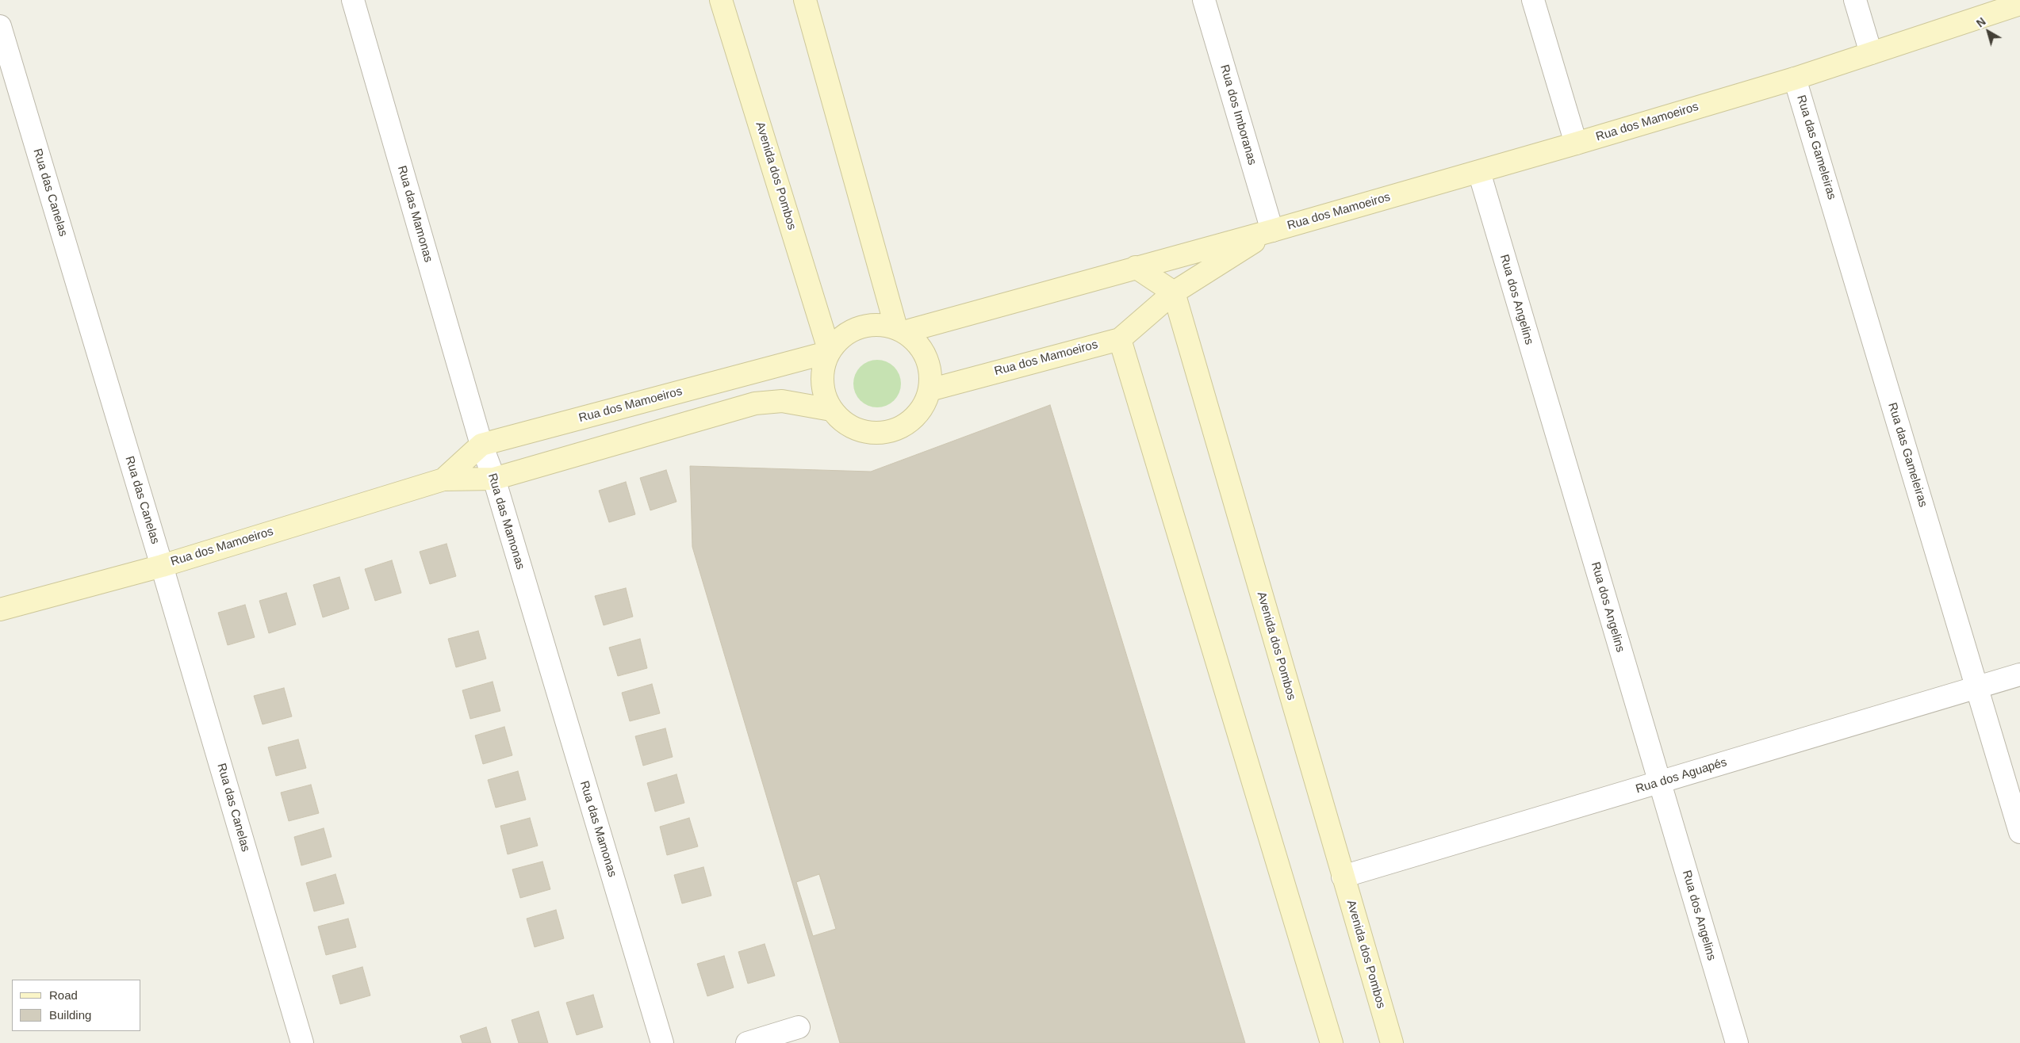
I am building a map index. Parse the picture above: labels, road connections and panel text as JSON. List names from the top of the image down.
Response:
{
  "streets": {
    "street": [
      "Rua dos Imboranas",
      "Rua dos Mamoeiros",
      "Rua das Gameleiras",
      "Avenida dos Pombos",
      "Rua das Canelas",
      "Rua das Mamonas",
      "Rua dos Angelins",
      "Rua dos Aguapés"
    ]
  },
  "crossings": [
    ["Rua dos Imboranas", "Rua dos Mamoeiros"],
    ["Rua dos Mamoeiros", "Rua das Gameleiras"],
    ["Rua dos Mamoeiros", "Avenida dos Pombos"],
    ["Rua dos Mamoeiros", "Rua das Canelas"],
    ["Rua dos Mamoeiros", "Rua das Mamonas"],
    ["Rua dos Mamoeiros", "Rua dos Angelins"],
    ["Rua das Gameleiras", "Rua dos Aguapés"],
    ["Avenida dos Pombos", "Rua dos Aguapés"],
    ["Rua dos Angelins", "Rua dos Aguapés"]
  ],
  "legend": ["Road", "Building"],
  "north": "top left"
}
